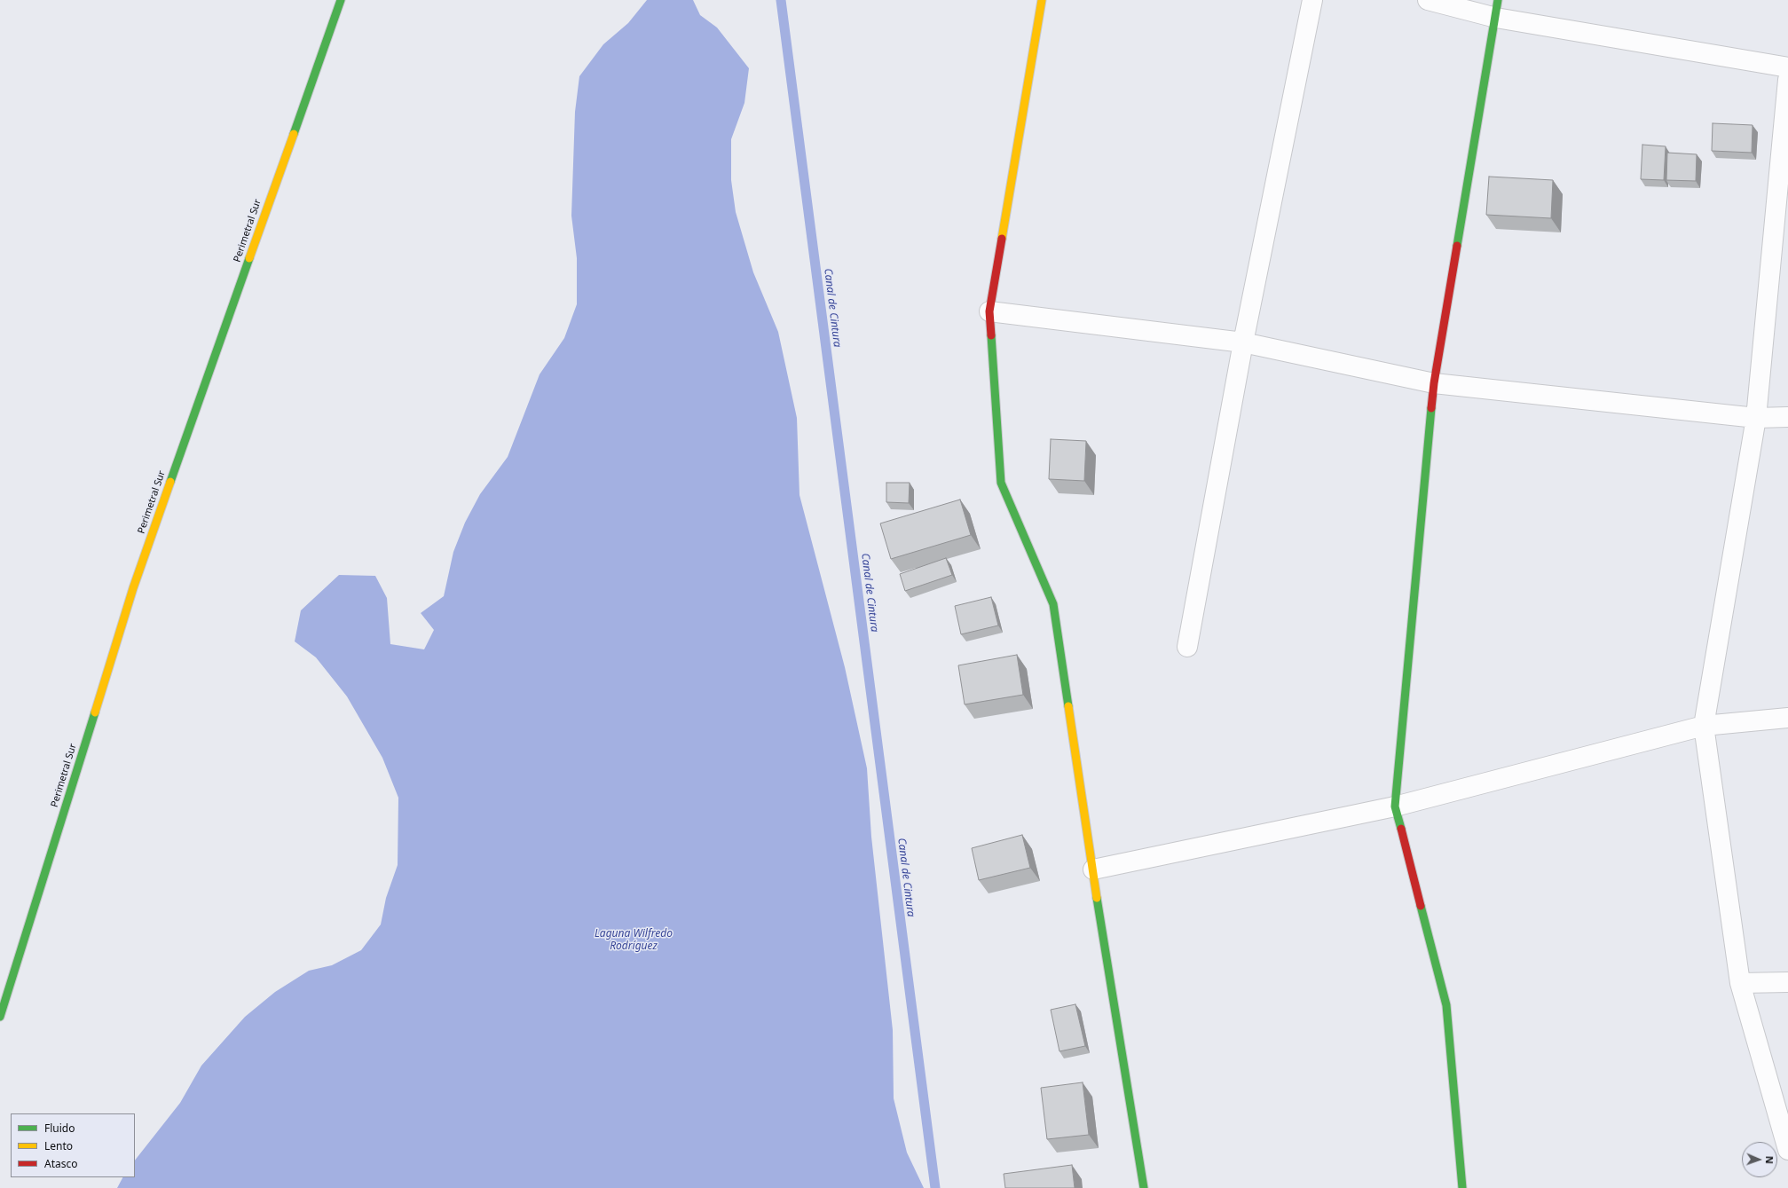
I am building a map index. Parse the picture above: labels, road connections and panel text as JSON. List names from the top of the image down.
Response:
{
  "streets": {
    "street": ["Perimetral Sur"]
  },
  "water": ["Canal de Cintura", "Laguna Wilfredo Rodríguez"],
  "legend": ["Fluido", "Lento", "Atasco"],
  "north": "right"
}
